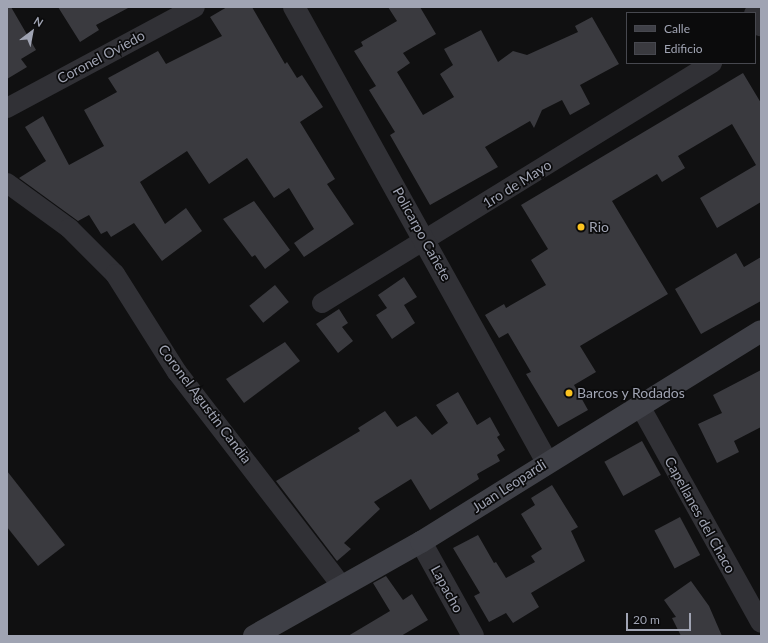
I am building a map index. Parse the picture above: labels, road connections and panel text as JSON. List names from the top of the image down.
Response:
{
  "streets": {
    "main road": ["Juan Leopardi"],
    "street": [
      "Coronel Oviedo",
      "1ro de Mayo",
      "Policarpo Cañete",
      "Coronel Agustin Candia",
      "Capellanes del Chaco",
      "Lapacho"
    ]
  },
  "crossings": [
    ["1ro de Mayo", "Policarpo Cañete"],
    ["Policarpo Cañete", "Juan Leopardi"],
    ["Coronel Agustin Candia", "Juan Leopardi"],
    ["Juan Leopardi", "Capellanes del Chaco"],
    ["Juan Leopardi", "Lapacho"]
  ],
  "places": ["Rio", "Barcos y Rodados"],
  "legend": ["Calle", "Edificio"],
  "scale_bar": "20 m",
  "north": "top right"
}
